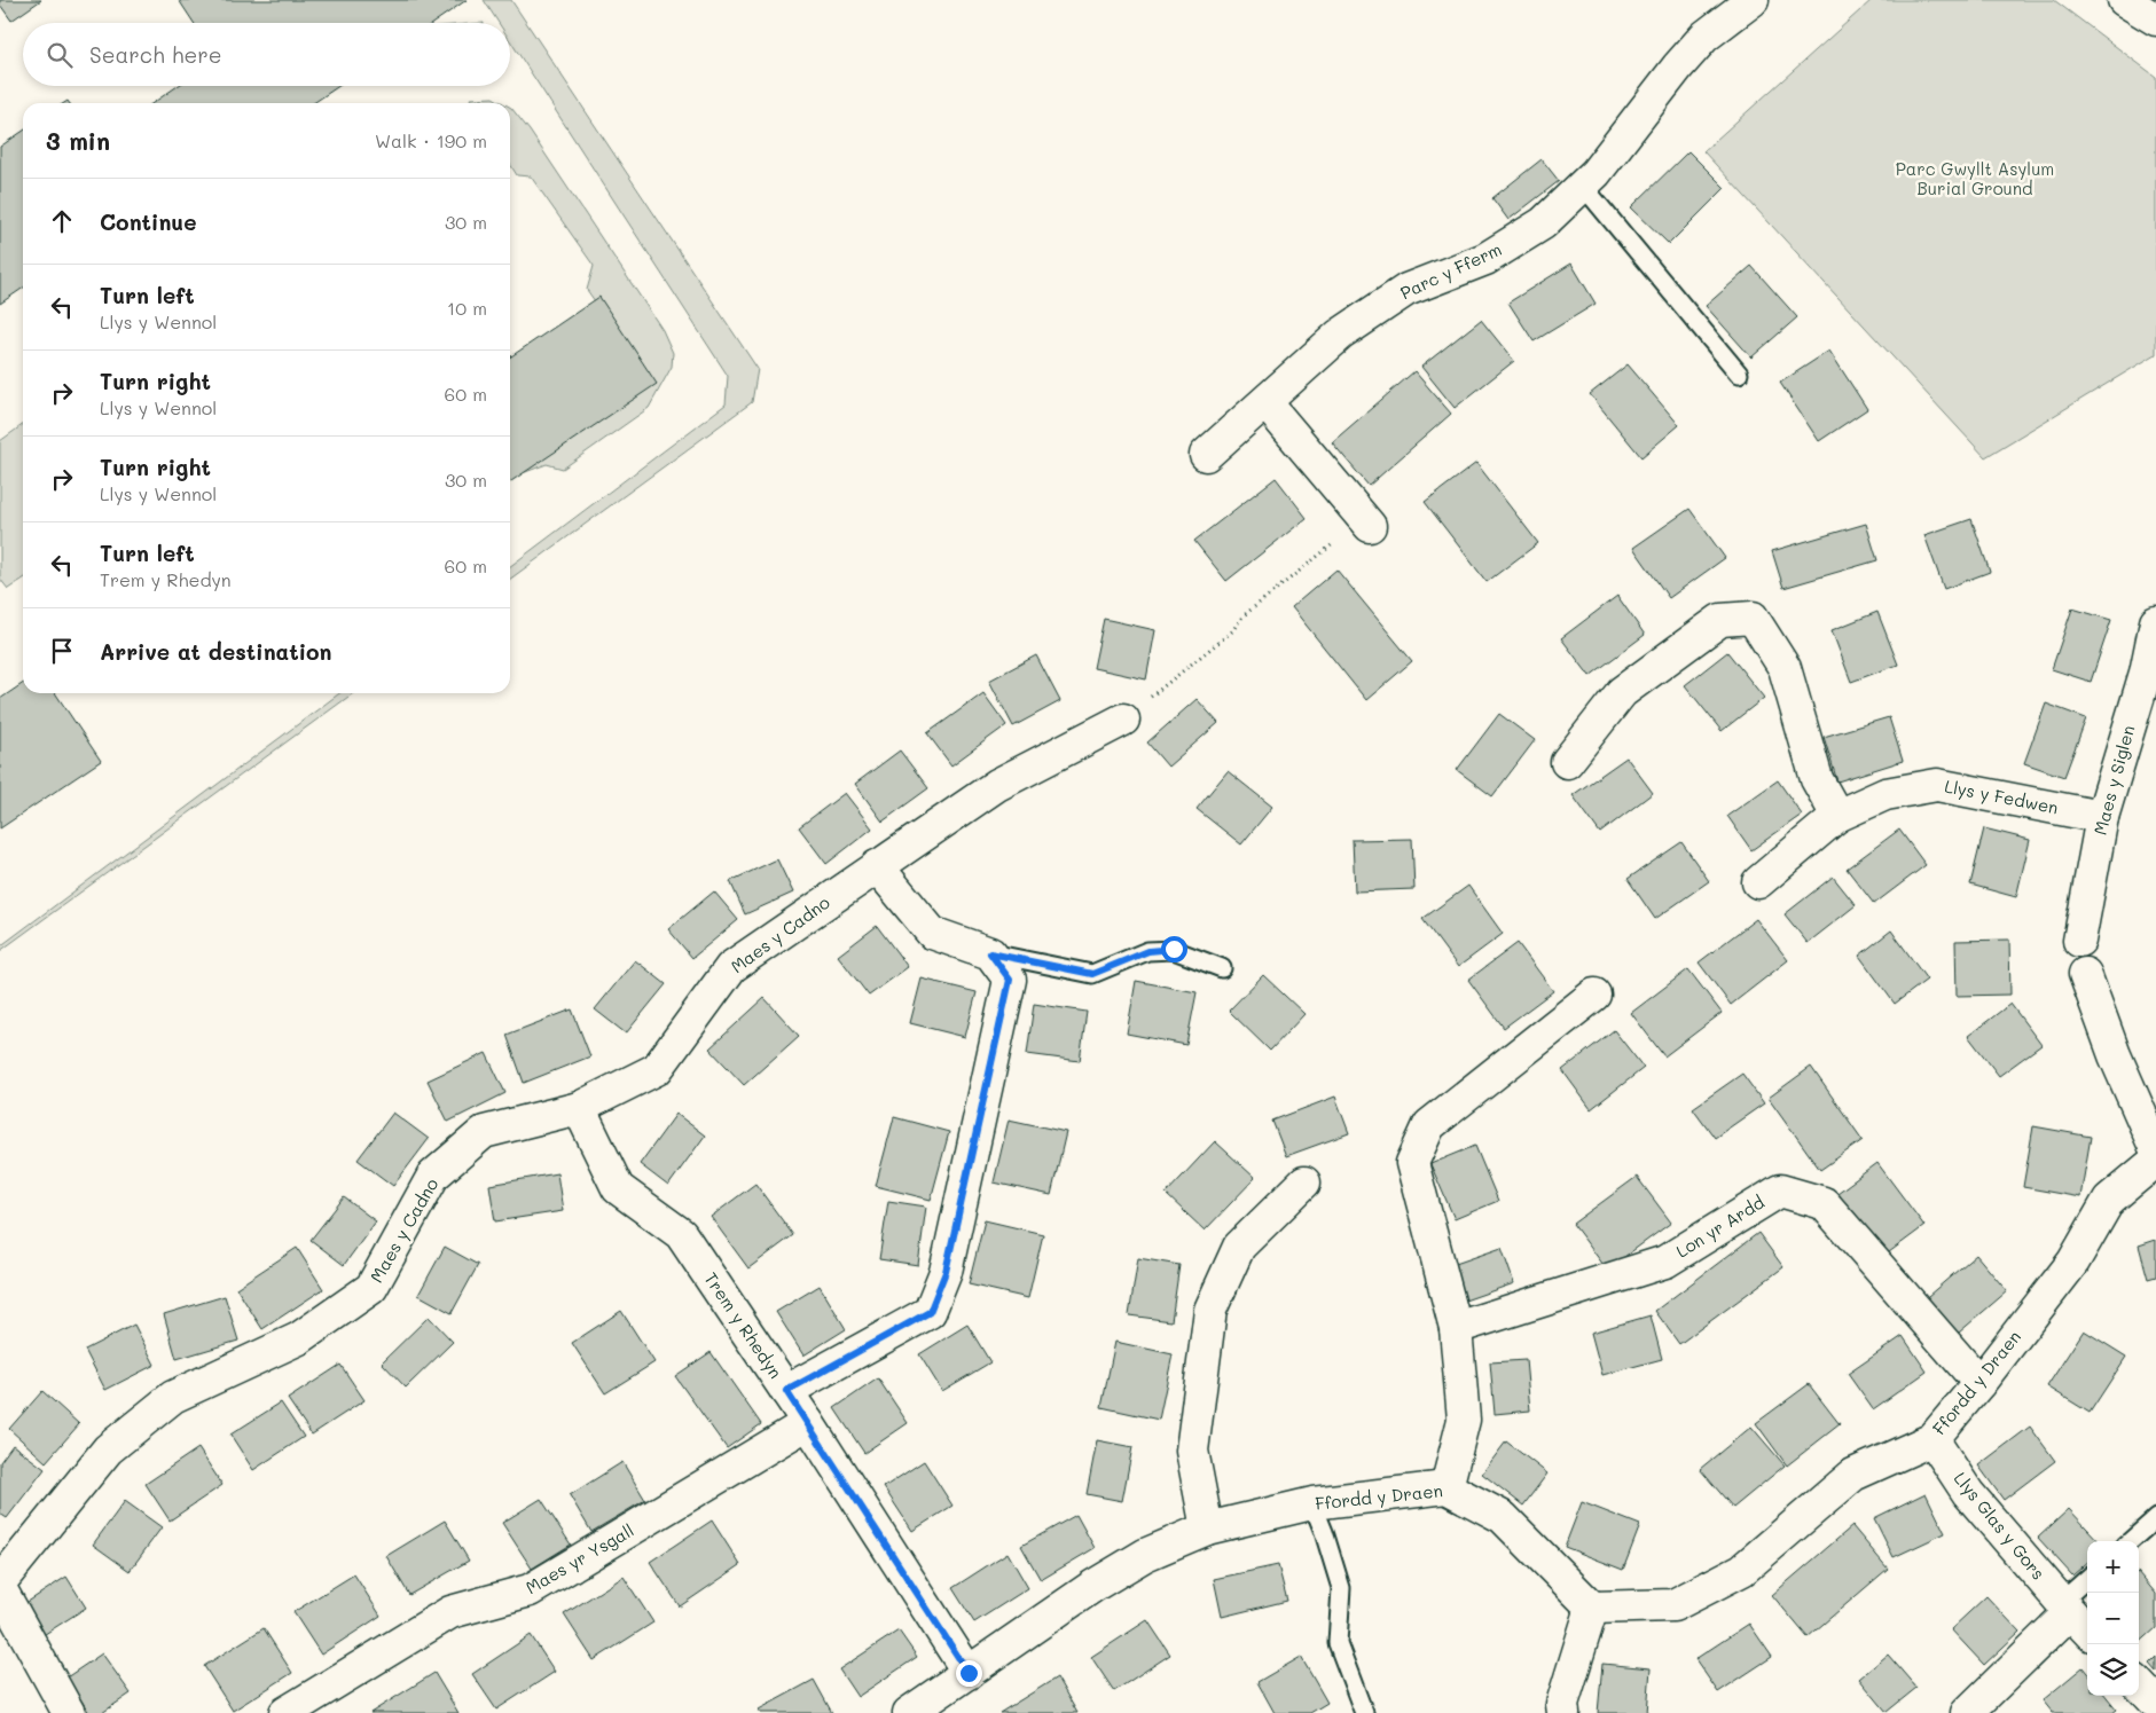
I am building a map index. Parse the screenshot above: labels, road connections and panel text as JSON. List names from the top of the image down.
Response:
{
  "streets": {
    "street": [
      "Parc y Fferm",
      "Maes y Siglen",
      "Llys y Fedwen",
      "Maes y Cadno",
      "Lon yr Ardd",
      "Trem y Rhedyn",
      "Ffordd y Draen",
      "Llys Glas y Gors",
      "Maes yr Ysgall"
    ]
  },
  "crossings": [
    ["Maes y Siglen", "Llys y Fedwen"],
    ["Maes y Cadno", "Trem y Rhedyn"],
    ["Lon yr Ardd", "Ffordd y Draen"],
    ["Trem y Rhedyn", "Ffordd y Draen"],
    ["Trem y Rhedyn", "Maes yr Ysgall"],
    ["Ffordd y Draen", "Llys Glas y Gors"]
  ],
  "parks": ["Parc Gwyllt Asylum Burial Ground"],
  "page": {
    "search": "Search here",
    "heading": ["3 min", "Walk · 190 m"],
    "list": [
      ["Continue", "30 m"],
      ["Turn left", "Llys y Wennol", "10 m"],
      ["Turn right", "Llys y Wennol", "60 m"],
      ["Turn right", "Llys y Wennol", "30 m"],
      ["Turn left", "Trem y Rhedyn", "60 m"],
      "Arrive at destination"
    ],
    "map_buttons": ["+", "−"]
  }
}
